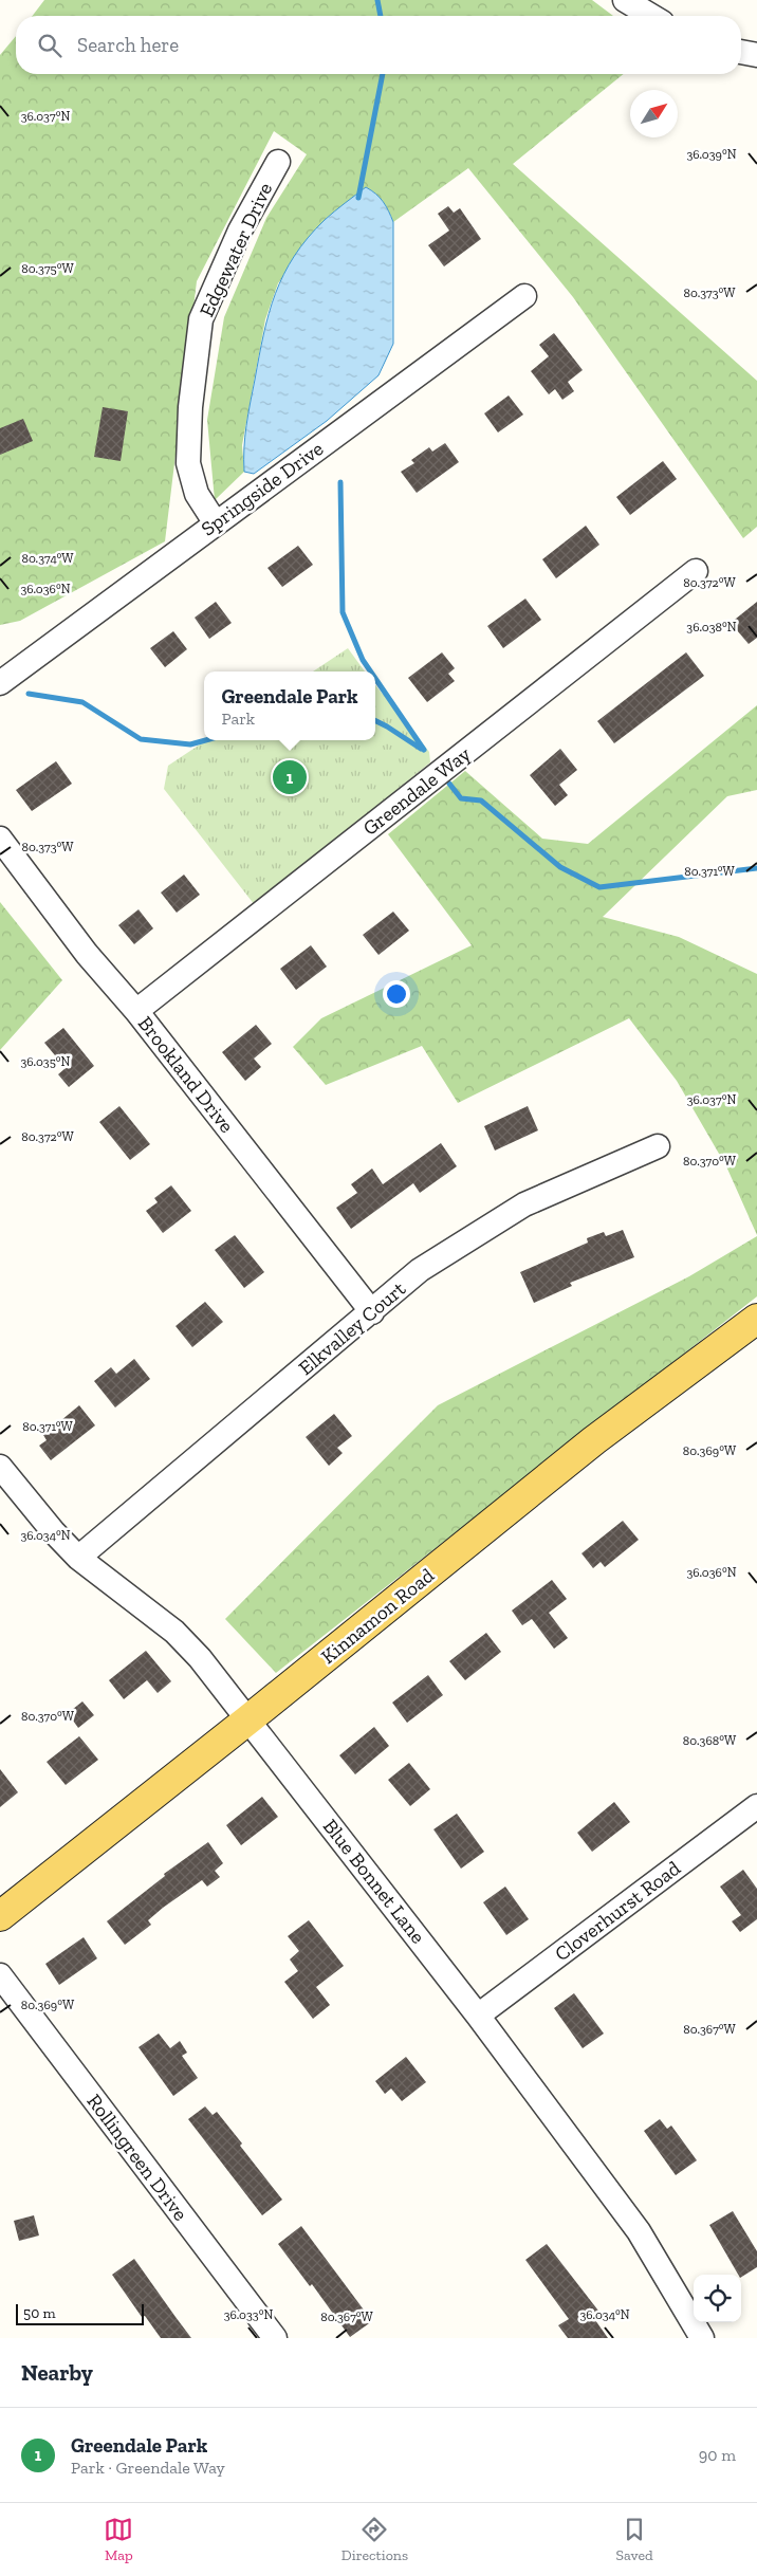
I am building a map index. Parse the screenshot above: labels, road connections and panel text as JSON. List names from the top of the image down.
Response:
{
  "streets": {
    "main road": ["Kinnamon Road"],
    "street": [
      "Edgewater Drive",
      "Springside Drive",
      "Greendale Way",
      "Brookland Drive",
      "Elkvalley Court",
      "Blue Bonnet Lane",
      "Cloverhurst Road",
      "Rollingreen Drive"
    ]
  },
  "crossings": [
    ["Edgewater Drive", "Springside Drive"],
    ["Greendale Way", "Brookland Drive"],
    ["Brookland Drive", "Elkvalley Court"],
    ["Elkvalley Court", "Blue Bonnet Lane"],
    ["Kinnamon Road", "Blue Bonnet Lane"],
    ["Blue Bonnet Lane", "Cloverhurst Road"]
  ],
  "scale_bar": "50 m",
  "north": "top right",
  "page": {
    "search": "Search here",
    "popup": ["Greendale Park", "Park"],
    "pins": "1",
    "scale": "50 m",
    "heading": "Nearby",
    "list": [
      {
        "mark": "1",
        "name": "Greendale Park",
        "note": "Park · Greendale Way",
        "value": "90 m"
      }
    ],
    "nav": ["Map", "Directions", "Saved"]
  },
  "coordinates": [
    "36.037°N",
    "36.039°N",
    "80.375°W",
    "80.373°W",
    "80.374°W",
    "80.372°W",
    "36.036°N",
    "36.038°N",
    "80.371°W",
    "36.035°N",
    "80.370°W",
    "80.369°W",
    "36.034°N",
    "80.368°W",
    "80.367°W",
    "36.033°N"
  ]
}
